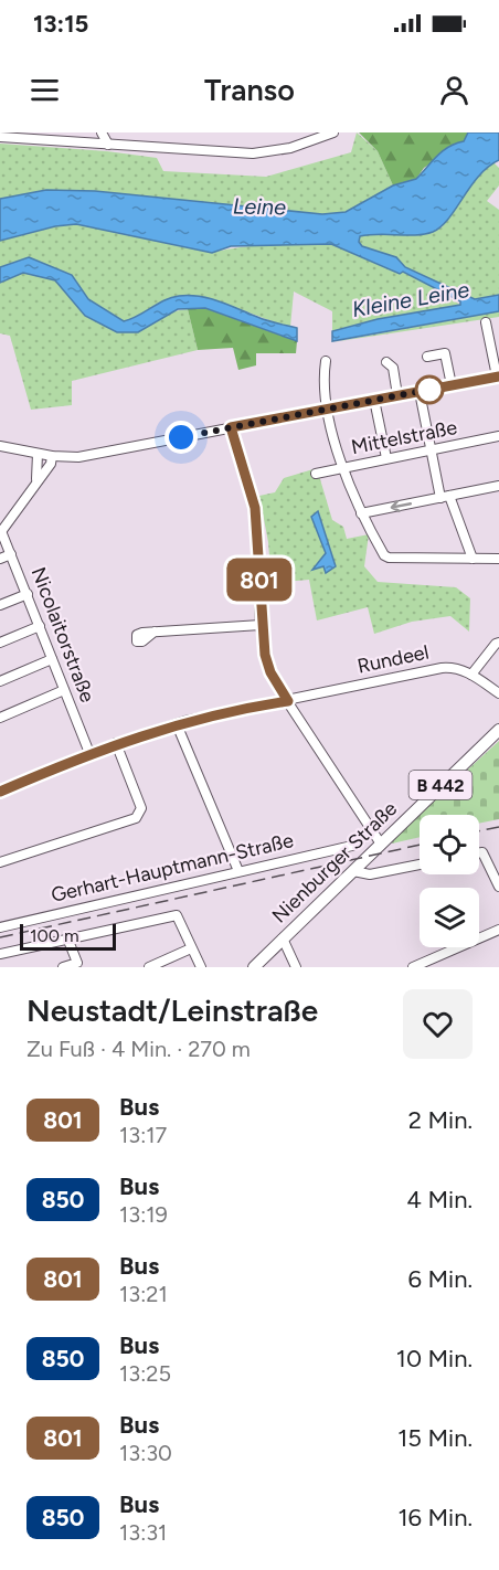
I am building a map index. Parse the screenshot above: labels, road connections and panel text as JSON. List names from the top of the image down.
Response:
{
  "streets": {
    "main road": ["B 442", "Nienburger Straße"],
    "street": [
      "Mittelstraße",
      "Nicolaitorstraße",
      "Rundeel",
      "Gerhart-Hauptmann-Straße"
    ]
  },
  "crossings": [
    ["Nicolaitorstraße", "Rundeel"]
  ],
  "water": ["Leine", "Kleine Leine"],
  "lines": ["bus line 801"],
  "scale_bar": "100 m",
  "page": {
    "status": "13:15",
    "header": "Transo",
    "on_map": "801",
    "scale": "100 m",
    "heading": ["Neustadt/Leinstraße", "Zu Fuß · 4 Min. · 270 m"],
    "list": [
      {
        "mark": "801",
        "name": "Bus",
        "note": "13:17",
        "value": "2 Min."
      },
      {
        "mark": "850",
        "name": "Bus",
        "note": "13:19",
        "value": "4 Min."
      },
      {
        "mark": "801",
        "name": "Bus",
        "note": "13:21",
        "value": "6 Min."
      },
      {
        "mark": "850",
        "name": "Bus",
        "note": "13:25",
        "value": "10 Min."
      },
      {
        "mark": "801",
        "name": "Bus",
        "note": "13:30",
        "value": "15 Min."
      },
      {
        "mark": "850",
        "name": "Bus",
        "note": "13:31",
        "value": "16 Min."
      }
    ]
  }
}
